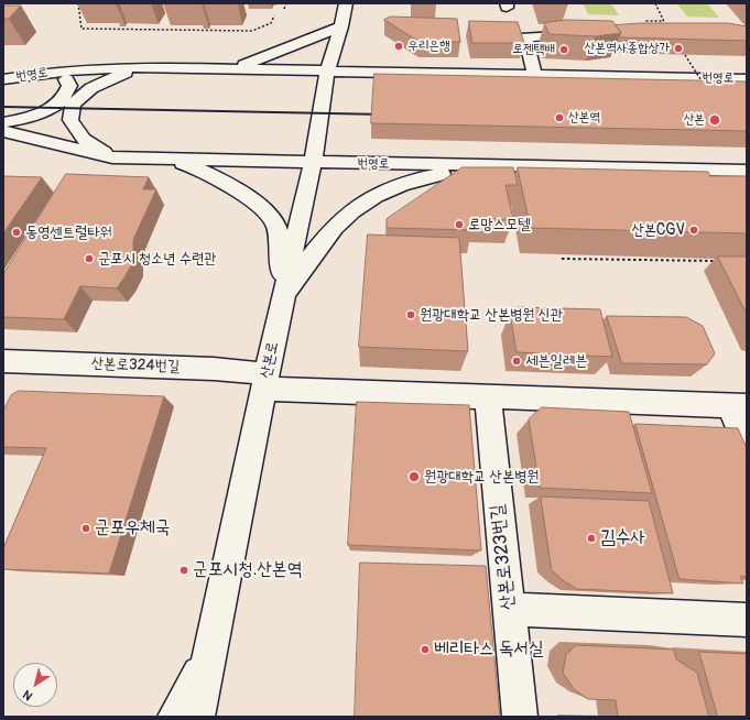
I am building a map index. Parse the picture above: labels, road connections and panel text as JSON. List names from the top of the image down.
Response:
{
  "streets": {
    "street": [
      "번영로",
      "산본로",
      "산본로324번길",
      "산본로323번길"
    ]
  },
  "crossings": [
    ["번영로", "산본로"],
    ["산본로", "산본로324번길"]
  ],
  "places": [
    "우리은행",
    "산본역사종합상가",
    "로젠택배",
    "산본역",
    "산본",
    "로망스모텔",
    "산본CGV",
    "동영센트럴타워",
    "군포시 청소년 수련관",
    "원광대학교 산본병원 신관",
    "세븐일레븐",
    "원광대학교 산본병원",
    "군포우체국",
    "김수사",
    "군포시청.산본역",
    "베리타스 독서실"
  ],
  "north": "bottom left"
}
